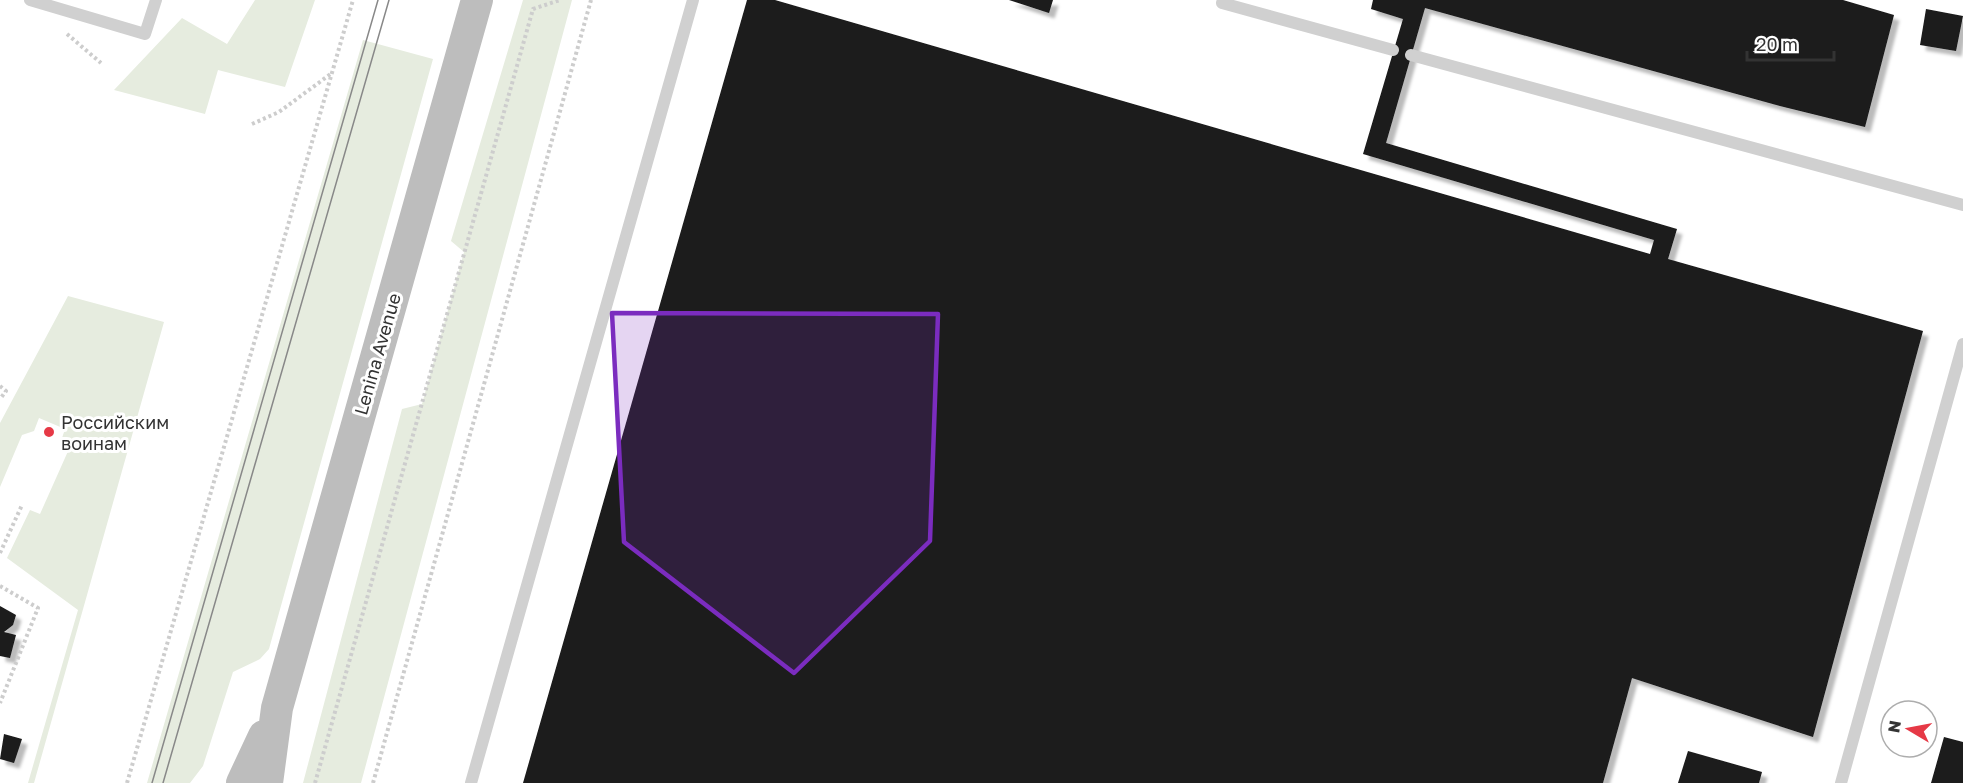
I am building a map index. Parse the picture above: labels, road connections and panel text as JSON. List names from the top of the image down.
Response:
{
  "streets": {
    "main road": ["Lenina Avenue"]
  },
  "places": ["Российским воинам"],
  "scale_bar": "20 m",
  "north": "left"
}
